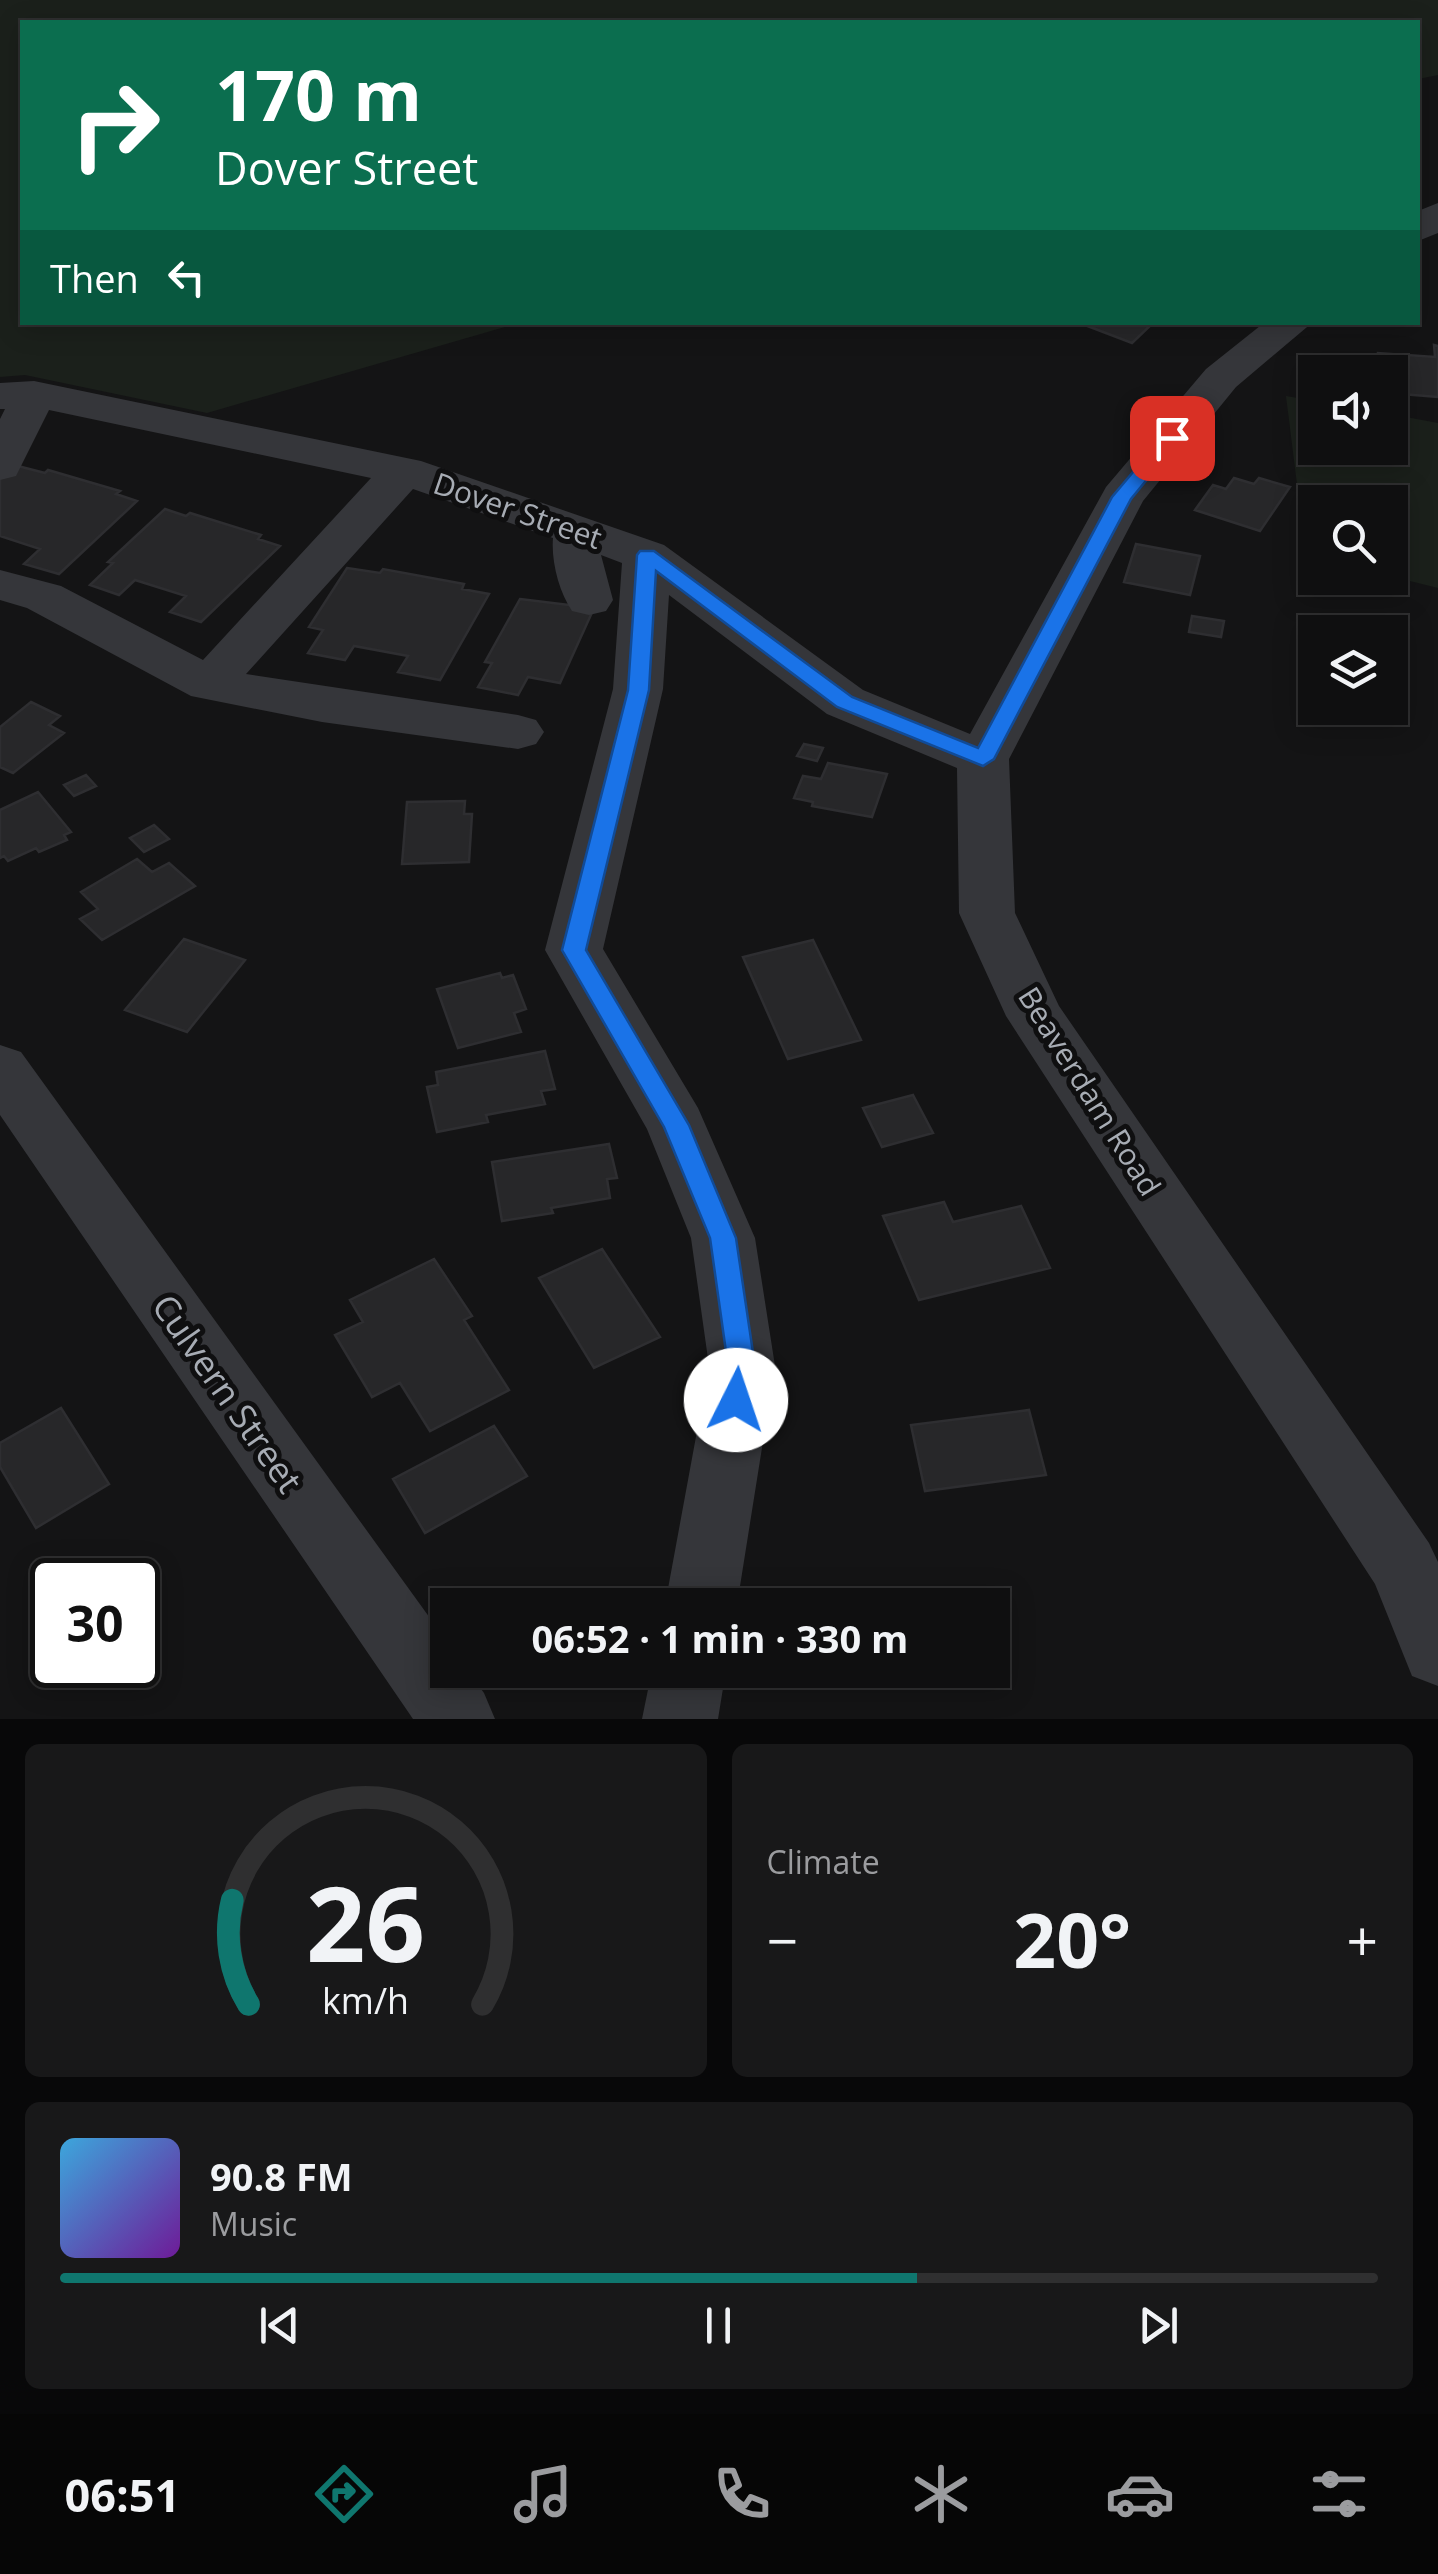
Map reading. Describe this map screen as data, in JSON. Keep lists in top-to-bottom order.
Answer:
{
  "streets": {
    "street": ["Dover Street", "Beaverdam Road", "Culvern Street"]
  },
  "crossings": [
    ["Dover Street", "Beaverdam Road"]
  ],
  "page": {
    "turn": ["170 m", "Dover Street"],
    "then": "Then",
    "limit": "30",
    "trip": "06:52 · 1 min · 330 m",
    "tile": "Climate",
    "heat": ["−", "20°", "+"],
    "song": ["90.8 FM", "Music"],
    "tabs": "06:51",
    "gauge": ["26", "km/h"]
  }
}
